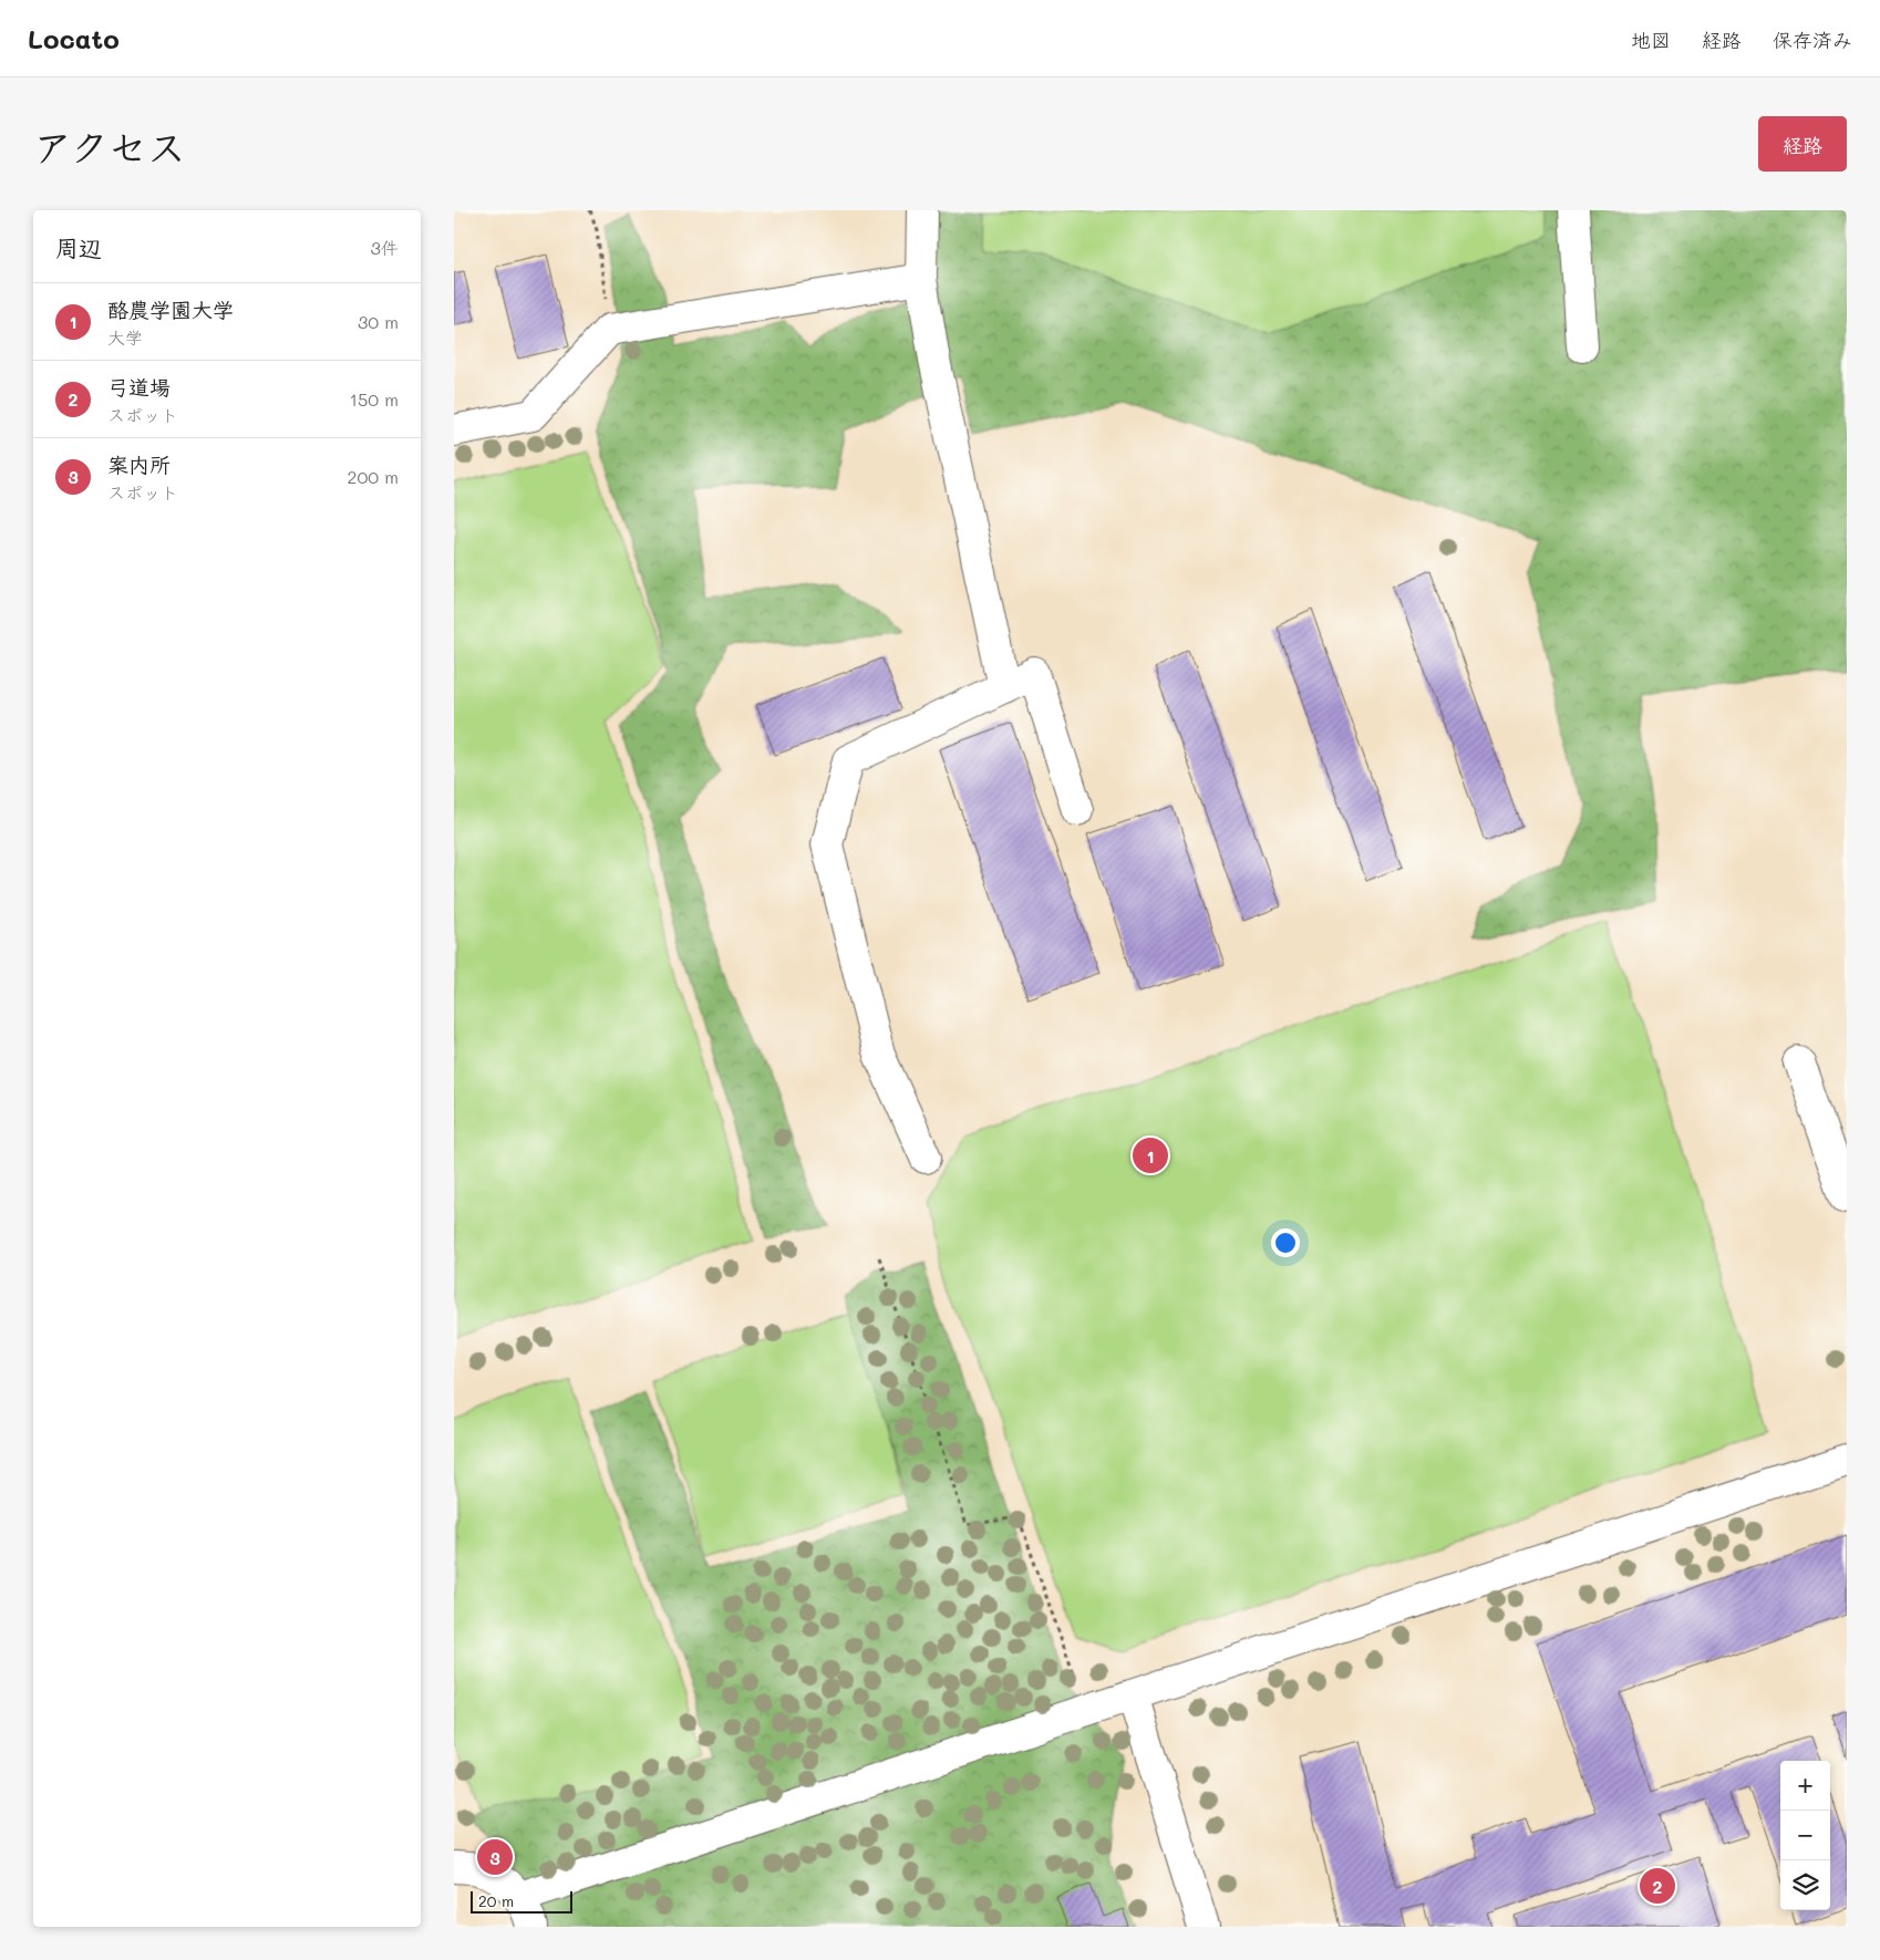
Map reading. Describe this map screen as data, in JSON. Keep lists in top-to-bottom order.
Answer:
{
  "scale_bar": "20 m",
  "page": {
    "header": "Locato",
    "nav": ["地図", "経路", "保存済み"],
    "title": "アクセス",
    "buttons": "経路",
    "heading": ["周辺", "3件"],
    "list": [
      {
        "mark": "1",
        "name": "酪農学園大学",
        "note": "大学",
        "value": "30 m"
      },
      {
        "mark": "2",
        "name": "弓道場",
        "note": "スポット",
        "value": "150 m"
      },
      {
        "mark": "3",
        "name": "案内所",
        "note": "スポット",
        "value": "200 m"
      }
    ],
    "pins": ["1", "3", "2"],
    "map_buttons": ["+", "−"],
    "scale": "20 m"
  }
}
